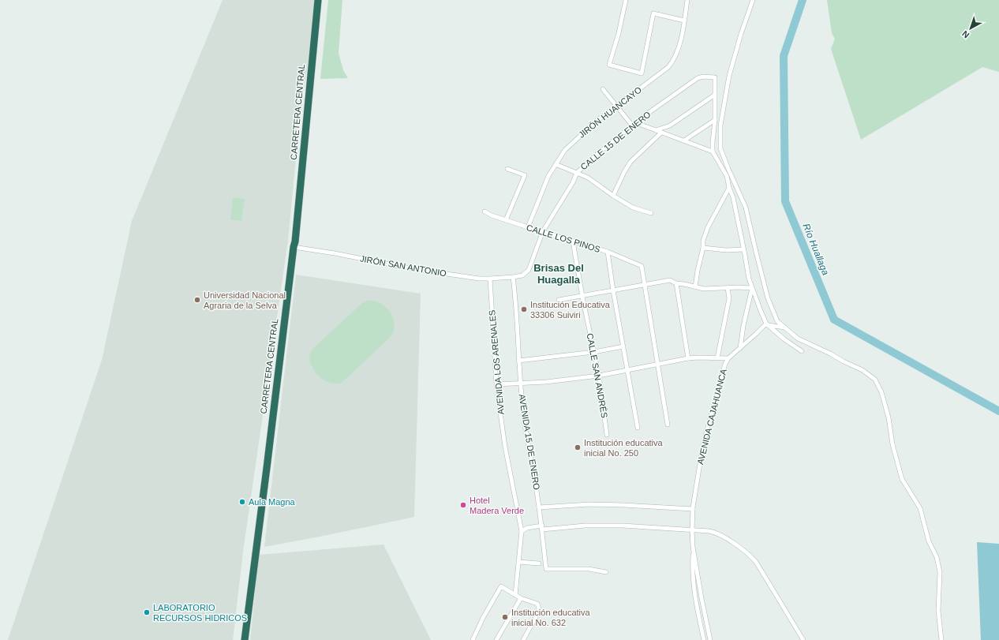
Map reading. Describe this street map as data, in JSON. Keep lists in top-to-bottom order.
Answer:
{
  "streets": {
    "highway": ["CARRETERA CENTRAL"],
    "street": [
      "JIRÓN HUANCAYO",
      "CALLE 15 DE ENERO",
      "CALLE LOS PINOS",
      "JIRÓN SAN ANTONIO",
      "AVENIDA LOS ARENALES",
      "CALLE SAN ANDRÉS",
      "AVENIDA CAJAHUANCA",
      "AVENIDA 15 DE ENERO"
    ]
  },
  "crossings": [
    ["CARRETERA CENTRAL", "JIRÓN SAN ANTONIO"],
    ["JIRÓN HUANCAYO", "CALLE LOS PINOS"],
    ["CALLE 15 DE ENERO", "CALLE LOS PINOS"],
    ["CALLE 15 DE ENERO", "JIRÓN SAN ANTONIO"],
    ["CALLE 15 DE ENERO", "AVENIDA 15 DE ENERO"],
    ["CALLE LOS PINOS", "CALLE SAN ANDRÉS"],
    ["JIRÓN SAN ANTONIO", "AVENIDA LOS ARENALES"],
    ["JIRÓN SAN ANTONIO", "AVENIDA 15 DE ENERO"]
  ],
  "districts": ["Brisas Del Huagalla"],
  "water": ["Río Huallaga"],
  "places": [
    "Universidad Nacional Agraria de la Selva",
    "Institución Educativa 33306 Suiviri",
    "Institución educativa inicial No. 250",
    "Aula Magna",
    "Hotel Madera Verde",
    "LABORATORIO RECURSOS HIDRICOS",
    "Institución educativa inicial No. 632"
  ],
  "north": "bottom left"
}
